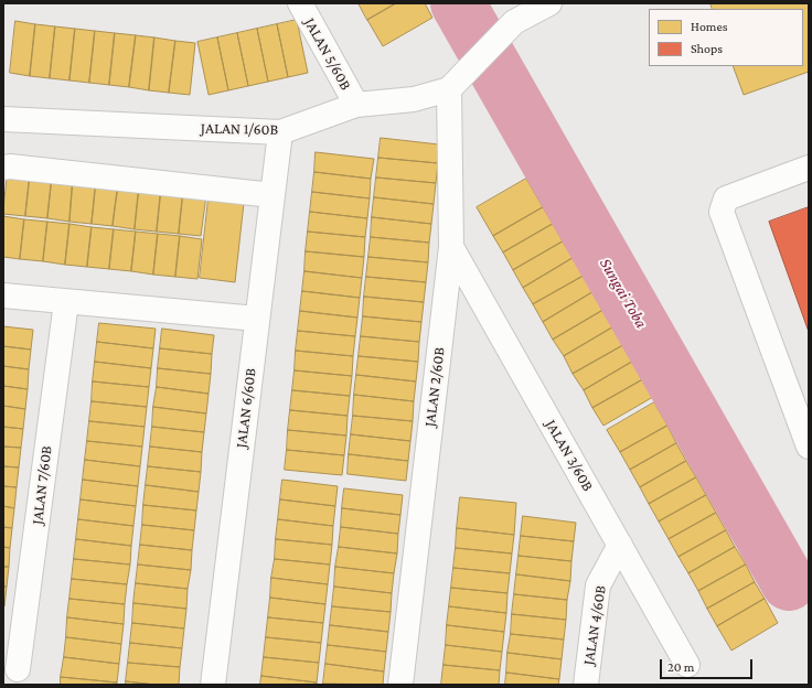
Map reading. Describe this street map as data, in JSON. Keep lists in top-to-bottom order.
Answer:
{
  "streets": {
    "street": [
      "JALAN 5/60B",
      "JALAN 1/60B",
      "JALAN 2/60B",
      "JALAN 6/60B",
      "JALAN 3/60B",
      "JALAN 7/60B",
      "JALAN 4/60B"
    ]
  },
  "crossings": [
    ["JALAN 5/60B", "JALAN 1/60B"],
    ["JALAN 1/60B", "JALAN 2/60B"],
    ["JALAN 1/60B", "JALAN 6/60B"],
    ["JALAN 2/60B", "JALAN 3/60B"],
    ["JALAN 3/60B", "JALAN 4/60B"]
  ],
  "water": ["Sungai Toba"],
  "legend": ["Homes", "Shops"],
  "scale_bar": "20 m"
}
